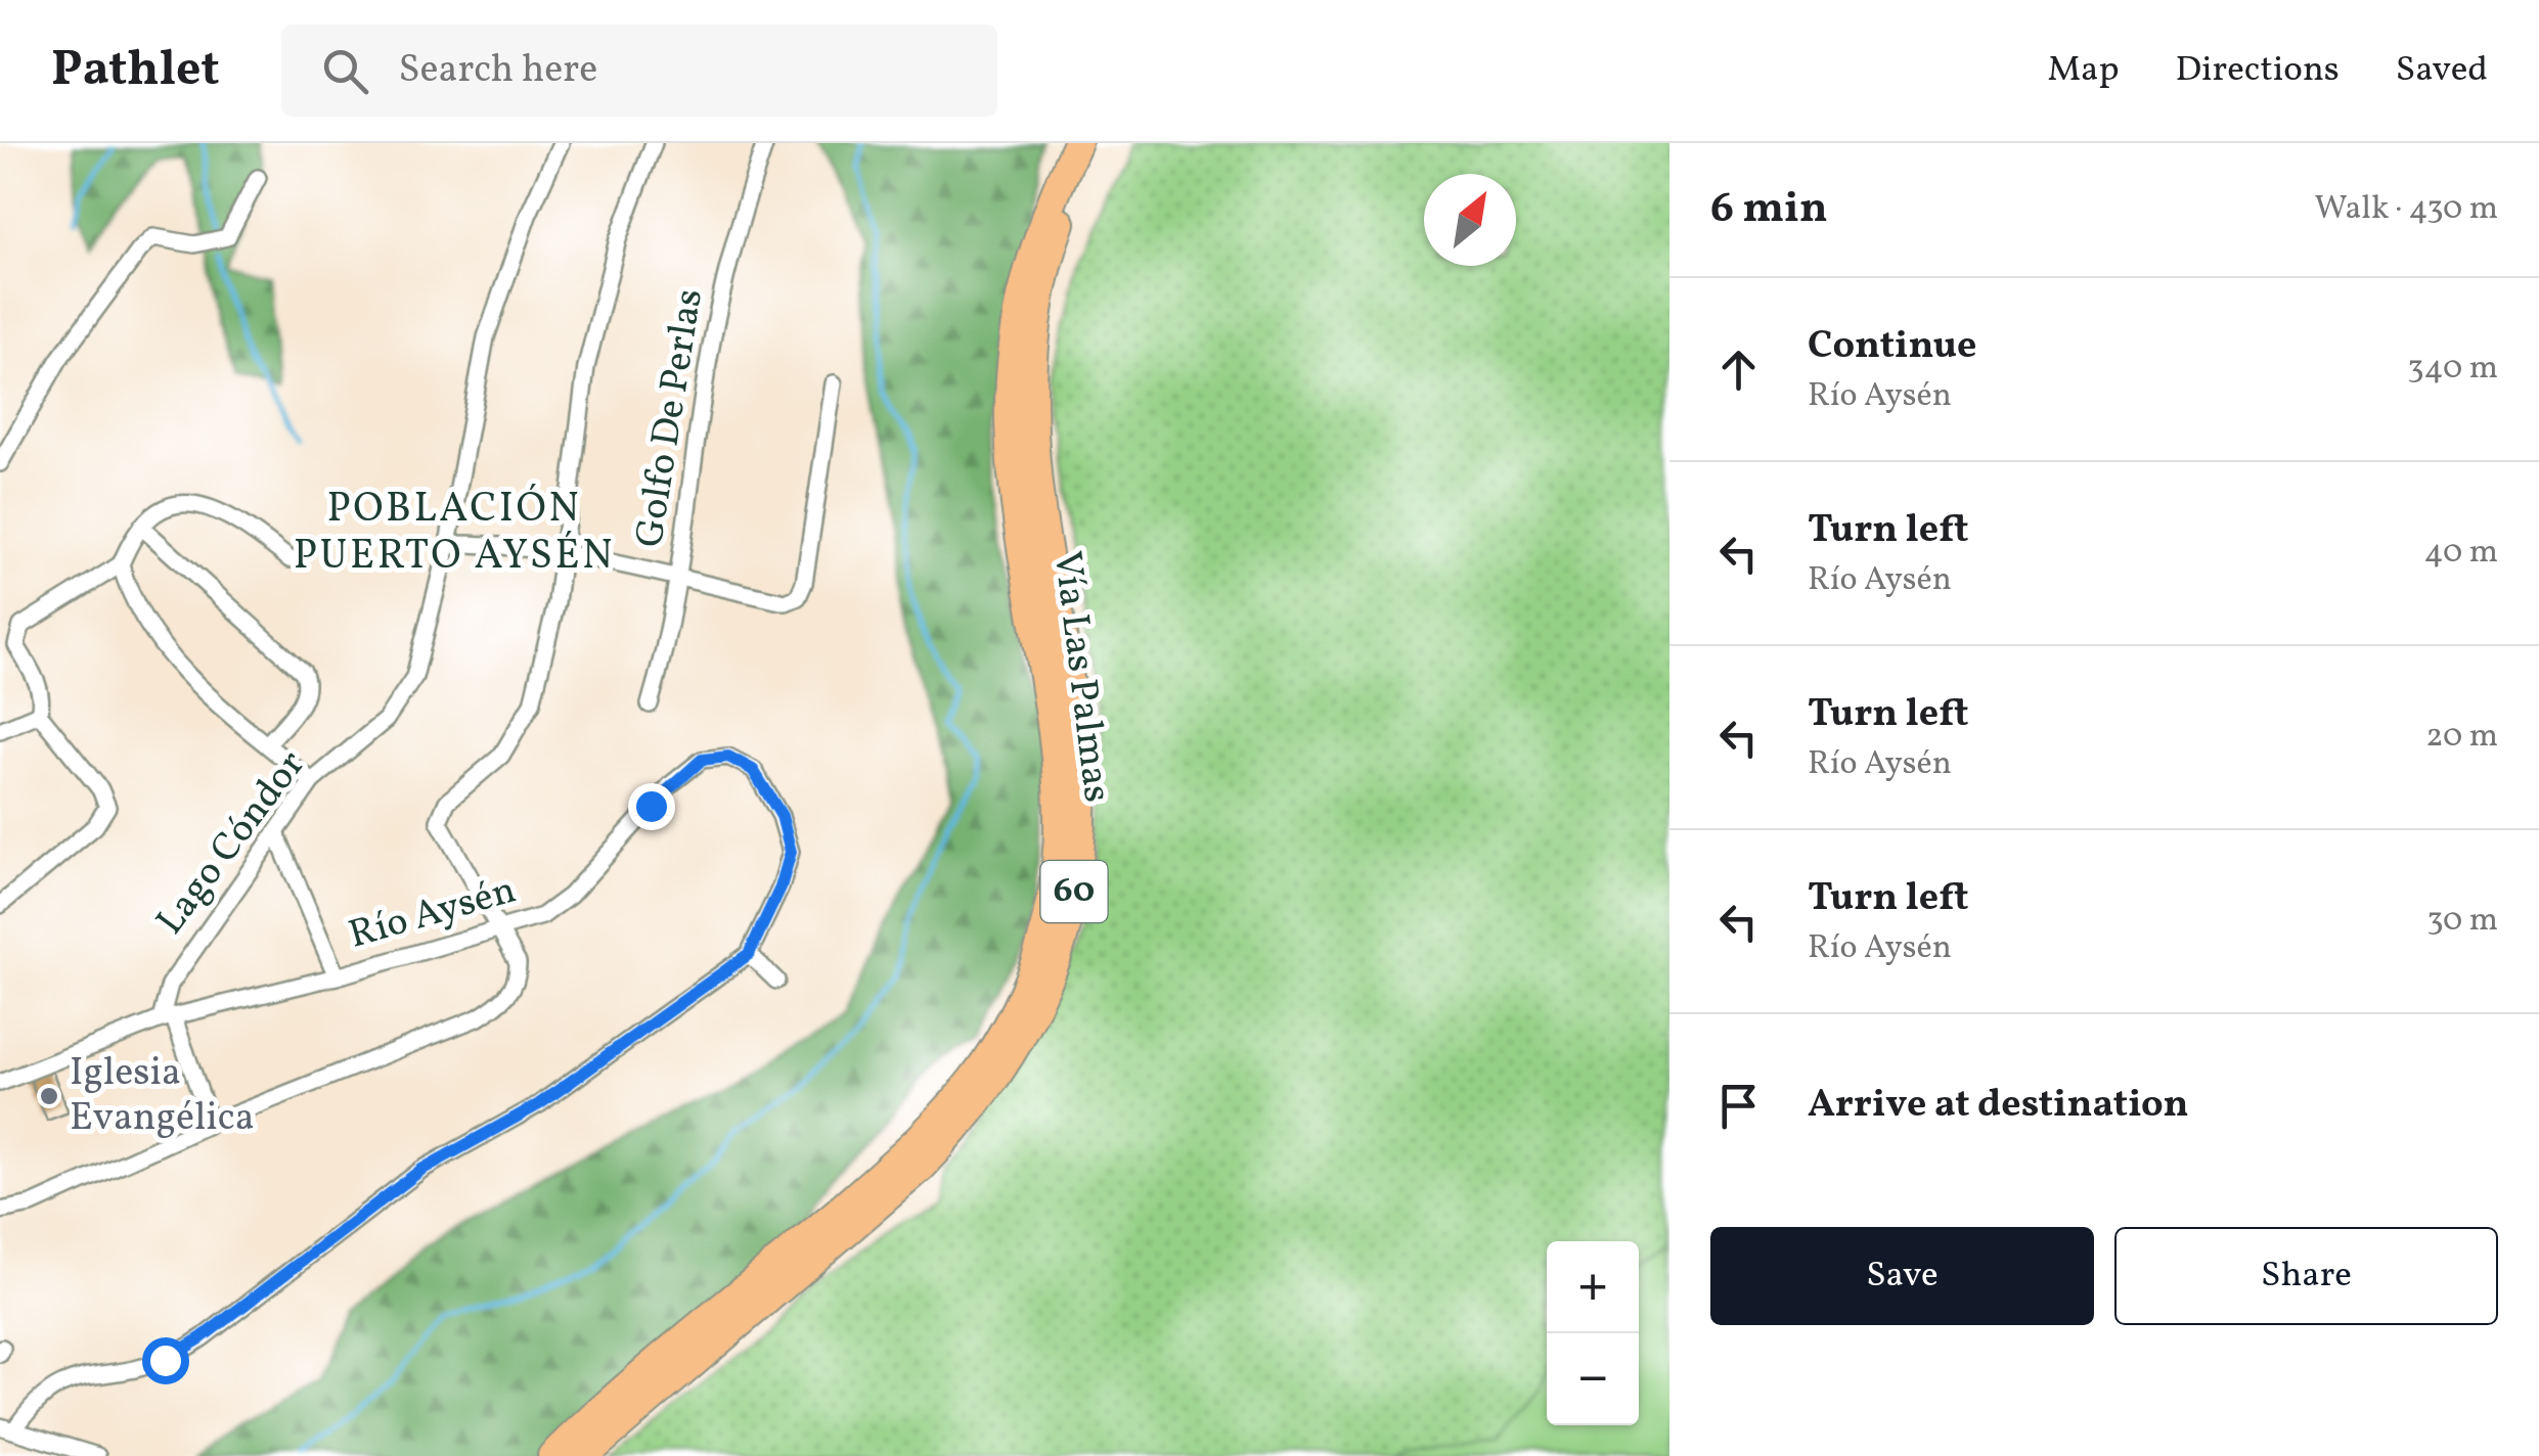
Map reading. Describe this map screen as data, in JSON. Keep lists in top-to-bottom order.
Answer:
{
  "streets": {
    "highway": ["Vía Las Palmas", "60"],
    "street": ["Golfo De Perlas", "Lago Cóndor", "Río Aysén"]
  },
  "crossings": [
    ["Lago Cóndor", "Río Aysén"]
  ],
  "districts": ["POBLACIÓN PUERTO AYSÉN"],
  "places": ["Iglesia Evangélica"],
  "north": "top right",
  "page": {
    "header": "Pathlet",
    "search": "Search here",
    "nav": ["Map", "Directions", "Saved"],
    "heading": ["6 min", "Walk · 430 m"],
    "list": [
      ["Continue", "Río Aysén", "340 m"],
      ["Turn left", "Río Aysén", "40 m"],
      ["Turn left", "Río Aysén", "20 m"],
      ["Turn left", "Río Aysén", "30 m"],
      "Arrive at destination"
    ],
    "buttons": ["Save", "Share"],
    "map_buttons": ["+", "−"]
  }
}
